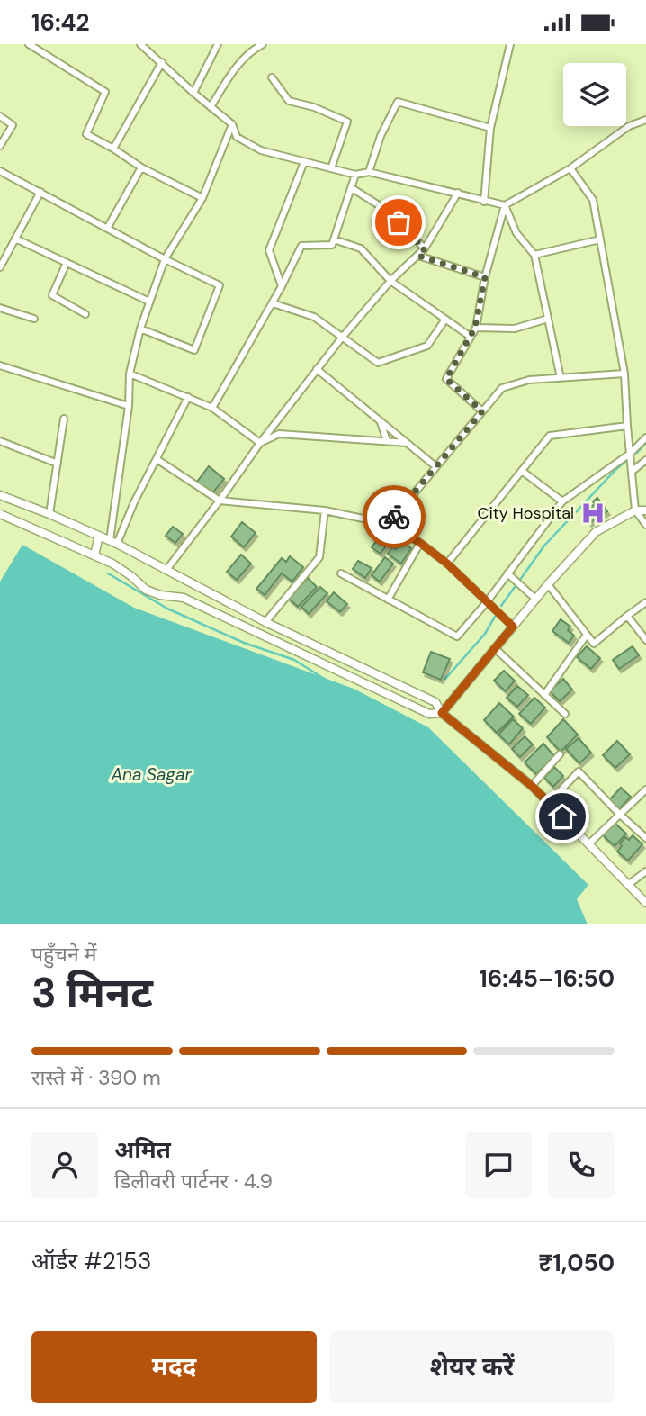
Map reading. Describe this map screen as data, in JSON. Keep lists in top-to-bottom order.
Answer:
{
  "water": ["Ana Sagar"],
  "places": {
    "hospital": ["City Hospital"]
  },
  "page": {
    "status": "16:42",
    "heading": ["3 मिनट", "पहुँचने में", "16:45–16:50"],
    "panel": [
      "अमित",
      "डिलीवरी पार्टनर · 4.9",
      "ऑर्डर #2153",
      "₹1,050"
    ],
    "bar": "रास्ते में · 390 m",
    "buttons": ["मदद", "शेयर करें"]
  }
}
